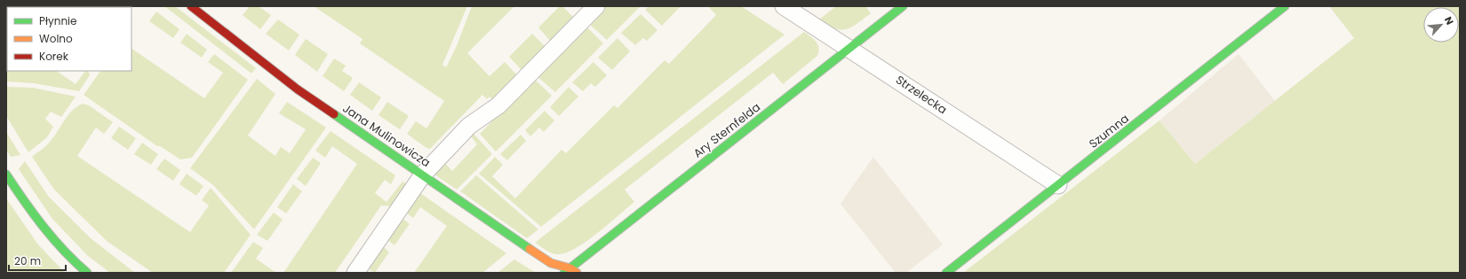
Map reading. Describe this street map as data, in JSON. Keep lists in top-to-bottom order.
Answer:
{
  "streets": {
    "street": [
      "Strzelecka",
      "Ary Sternfelda",
      "Szumna",
      "Jana Mulinowicza"
    ]
  },
  "crossings": [
    ["Strzelecka", "Ary Sternfelda"],
    ["Strzelecka", "Szumna"],
    ["Ary Sternfelda", "Jana Mulinowicza"]
  ],
  "legend": ["Płynnie", "Wolno", "Korek"],
  "scale_bar": "20 m",
  "north": "top right"
}
